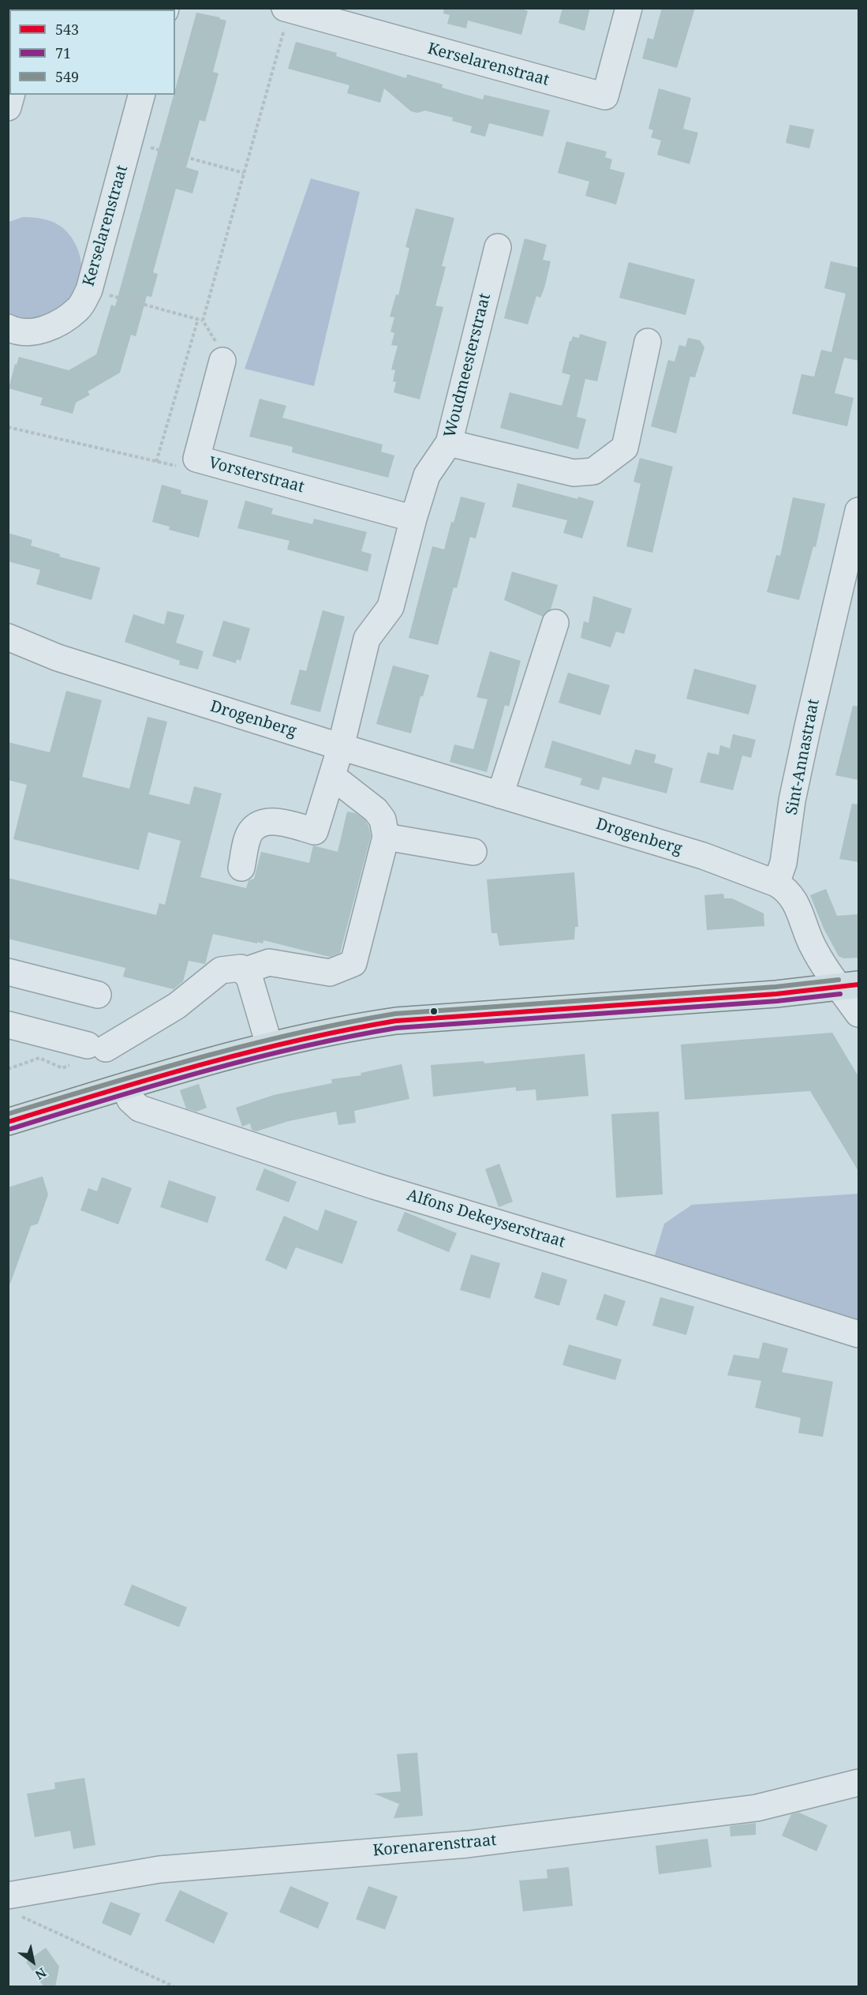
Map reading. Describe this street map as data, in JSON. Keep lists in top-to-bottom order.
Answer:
{
  "streets": {
    "street": [
      "Kerselarenstraat",
      "Woudmeesterstraat",
      "Vorsterstraat",
      "Drogenberg",
      "Sint-Annastraat",
      "Alfons Dekeyserstraat",
      "Korenarenstraat"
    ]
  },
  "crossings": [
    ["Woudmeesterstraat", "Vorsterstraat"],
    ["Woudmeesterstraat", "Drogenberg"],
    ["Drogenberg", "Sint-Annastraat"]
  ],
  "lines": ["transit line 549", "transit line 543", "transit line 71"],
  "legend": ["543", "71", "549"],
  "north": "bottom right"
}
